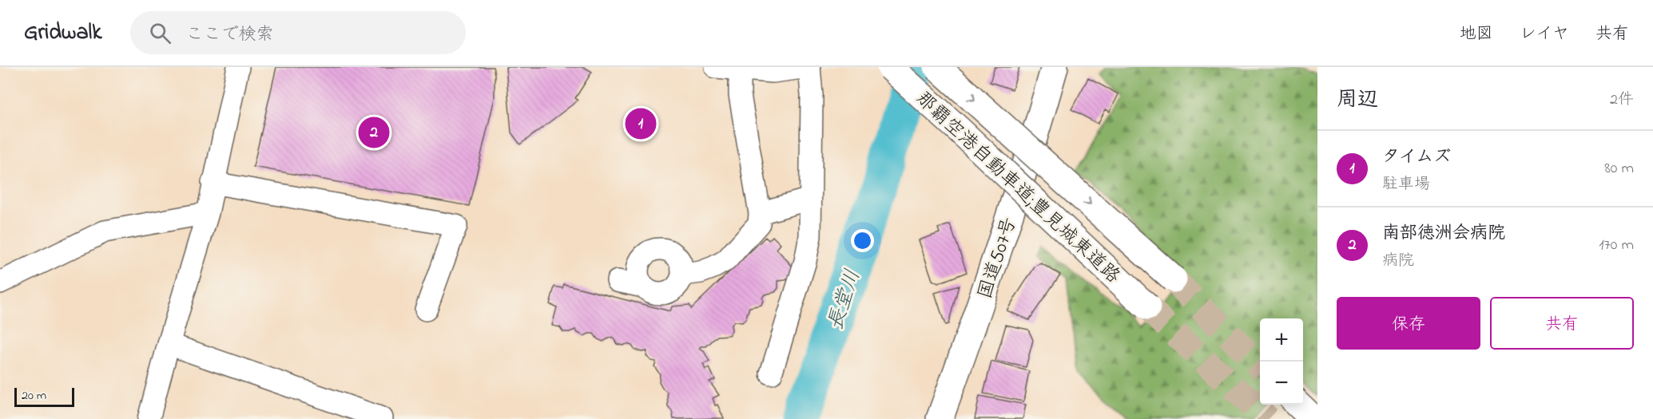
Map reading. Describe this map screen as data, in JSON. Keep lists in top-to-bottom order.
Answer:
{
  "streets": {
    "highway": ["那覇空港自動車道;豊見城東道路", "国道507号"]
  },
  "water": ["長堂川"],
  "scale_bar": "20 m",
  "page": {
    "header": "Gridwalk",
    "search": "ここで検索",
    "nav": ["地図", "レイヤ", "共有"],
    "heading": ["周辺", "2件"],
    "pins": ["1", "2"],
    "list": [
      {
        "mark": "1",
        "name": "タイムズ",
        "note": "駐車場",
        "value": "80 m"
      },
      {
        "mark": "2",
        "name": "南部徳洲会病院",
        "note": "病院",
        "value": "170 m"
      }
    ],
    "buttons": ["保存", "共有"],
    "map_buttons": ["+", "−"],
    "scale": "20 m"
  }
}
